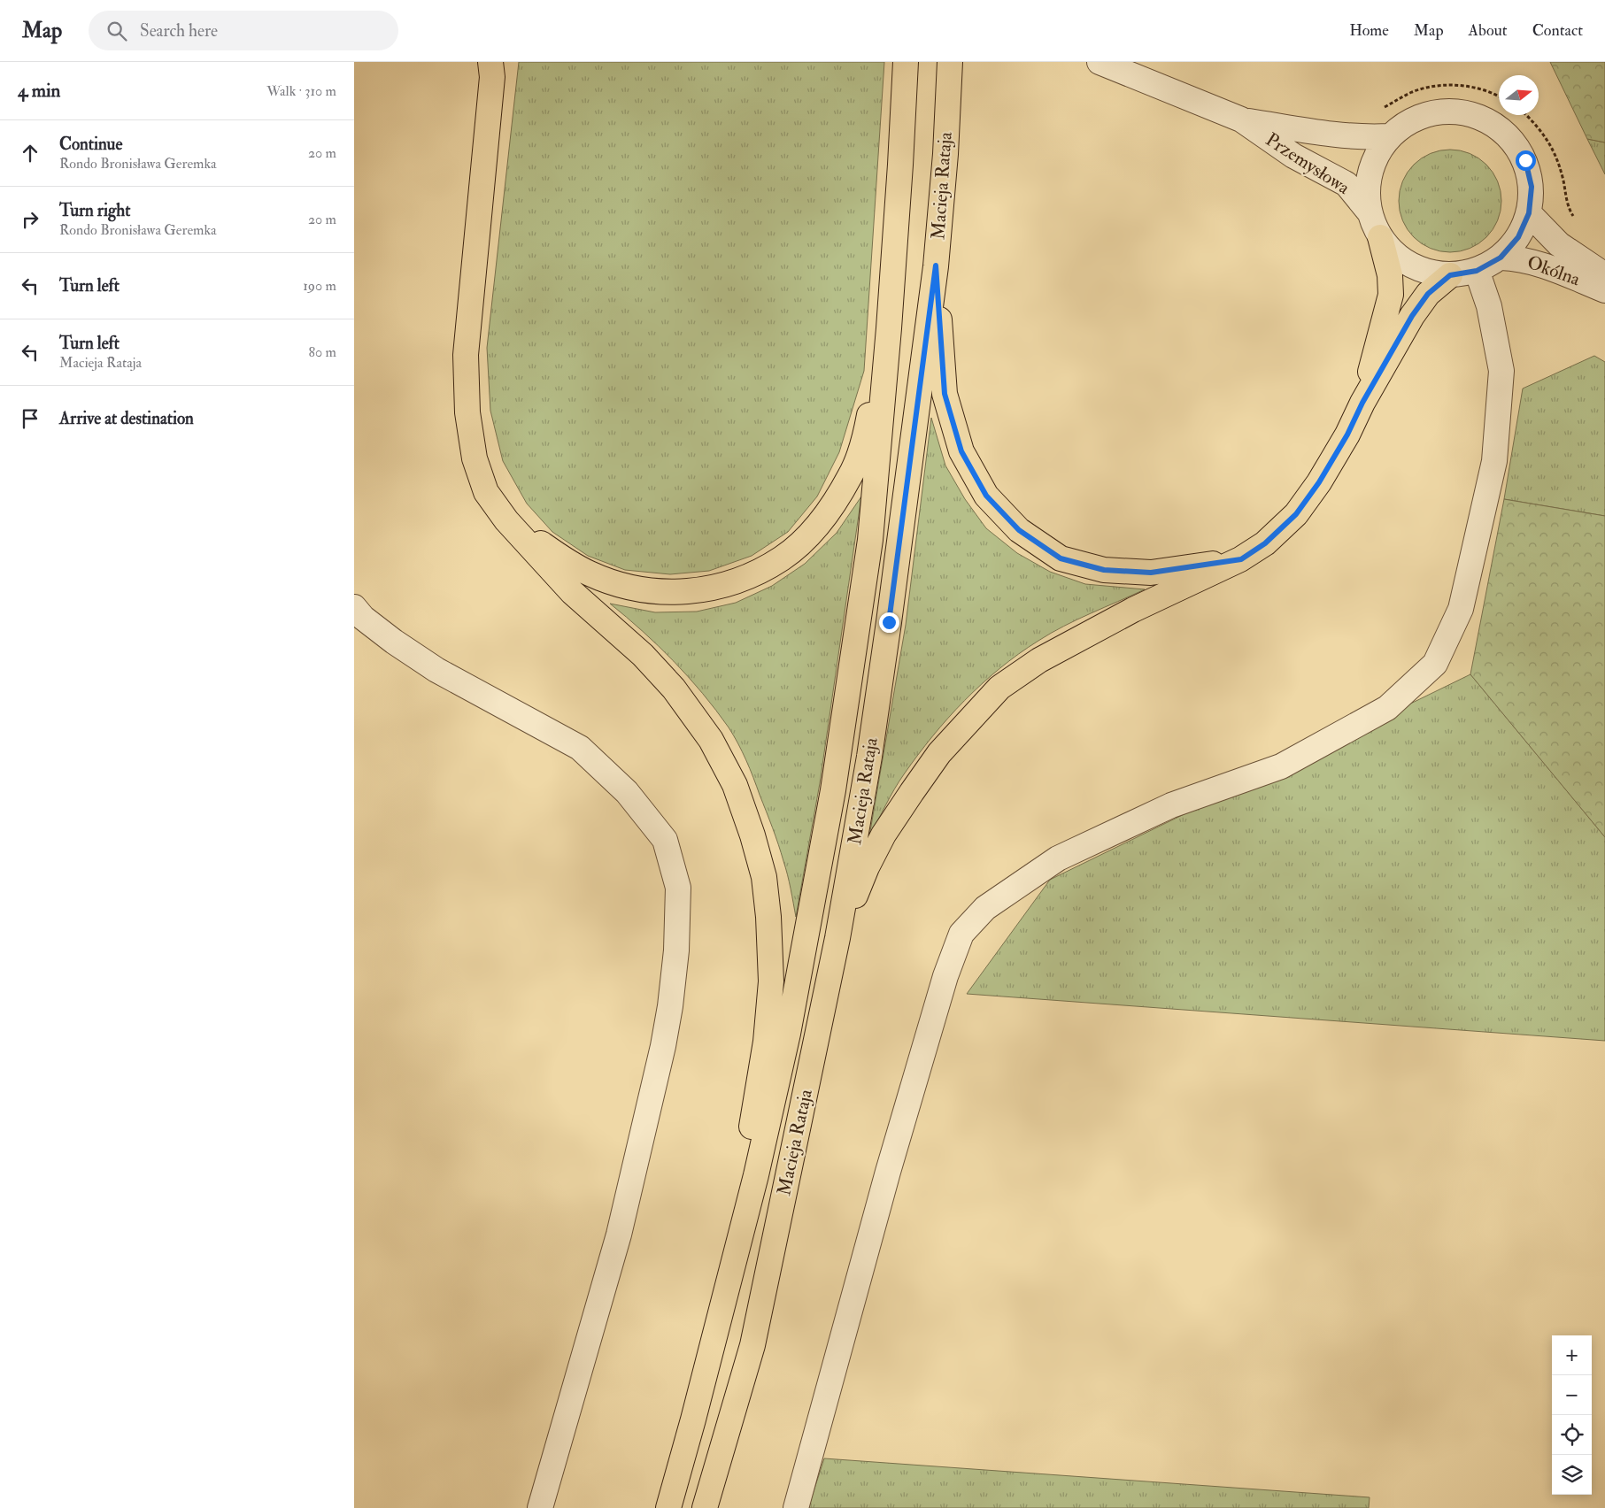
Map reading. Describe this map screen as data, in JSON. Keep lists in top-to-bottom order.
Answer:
{
  "streets": {
    "main road": ["Macieja Rataja"],
    "street": ["Przemysłowa", "Okólna"]
  },
  "north": "right",
  "page": {
    "header": "Map",
    "search": "Search here",
    "nav": [
      "Home",
      "Map",
      "About",
      "Contact"
    ],
    "heading": ["4 min", "Walk · 310 m"],
    "list": [
      ["Continue", "Rondo Bronisława Geremka", "20 m"],
      ["Turn right", "Rondo Bronisława Geremka", "20 m"],
      ["Turn left", "190 m"],
      ["Turn left", "Macieja Rataja", "80 m"],
      "Arrive at destination"
    ],
    "map_buttons": ["+", "−"]
  }
}
